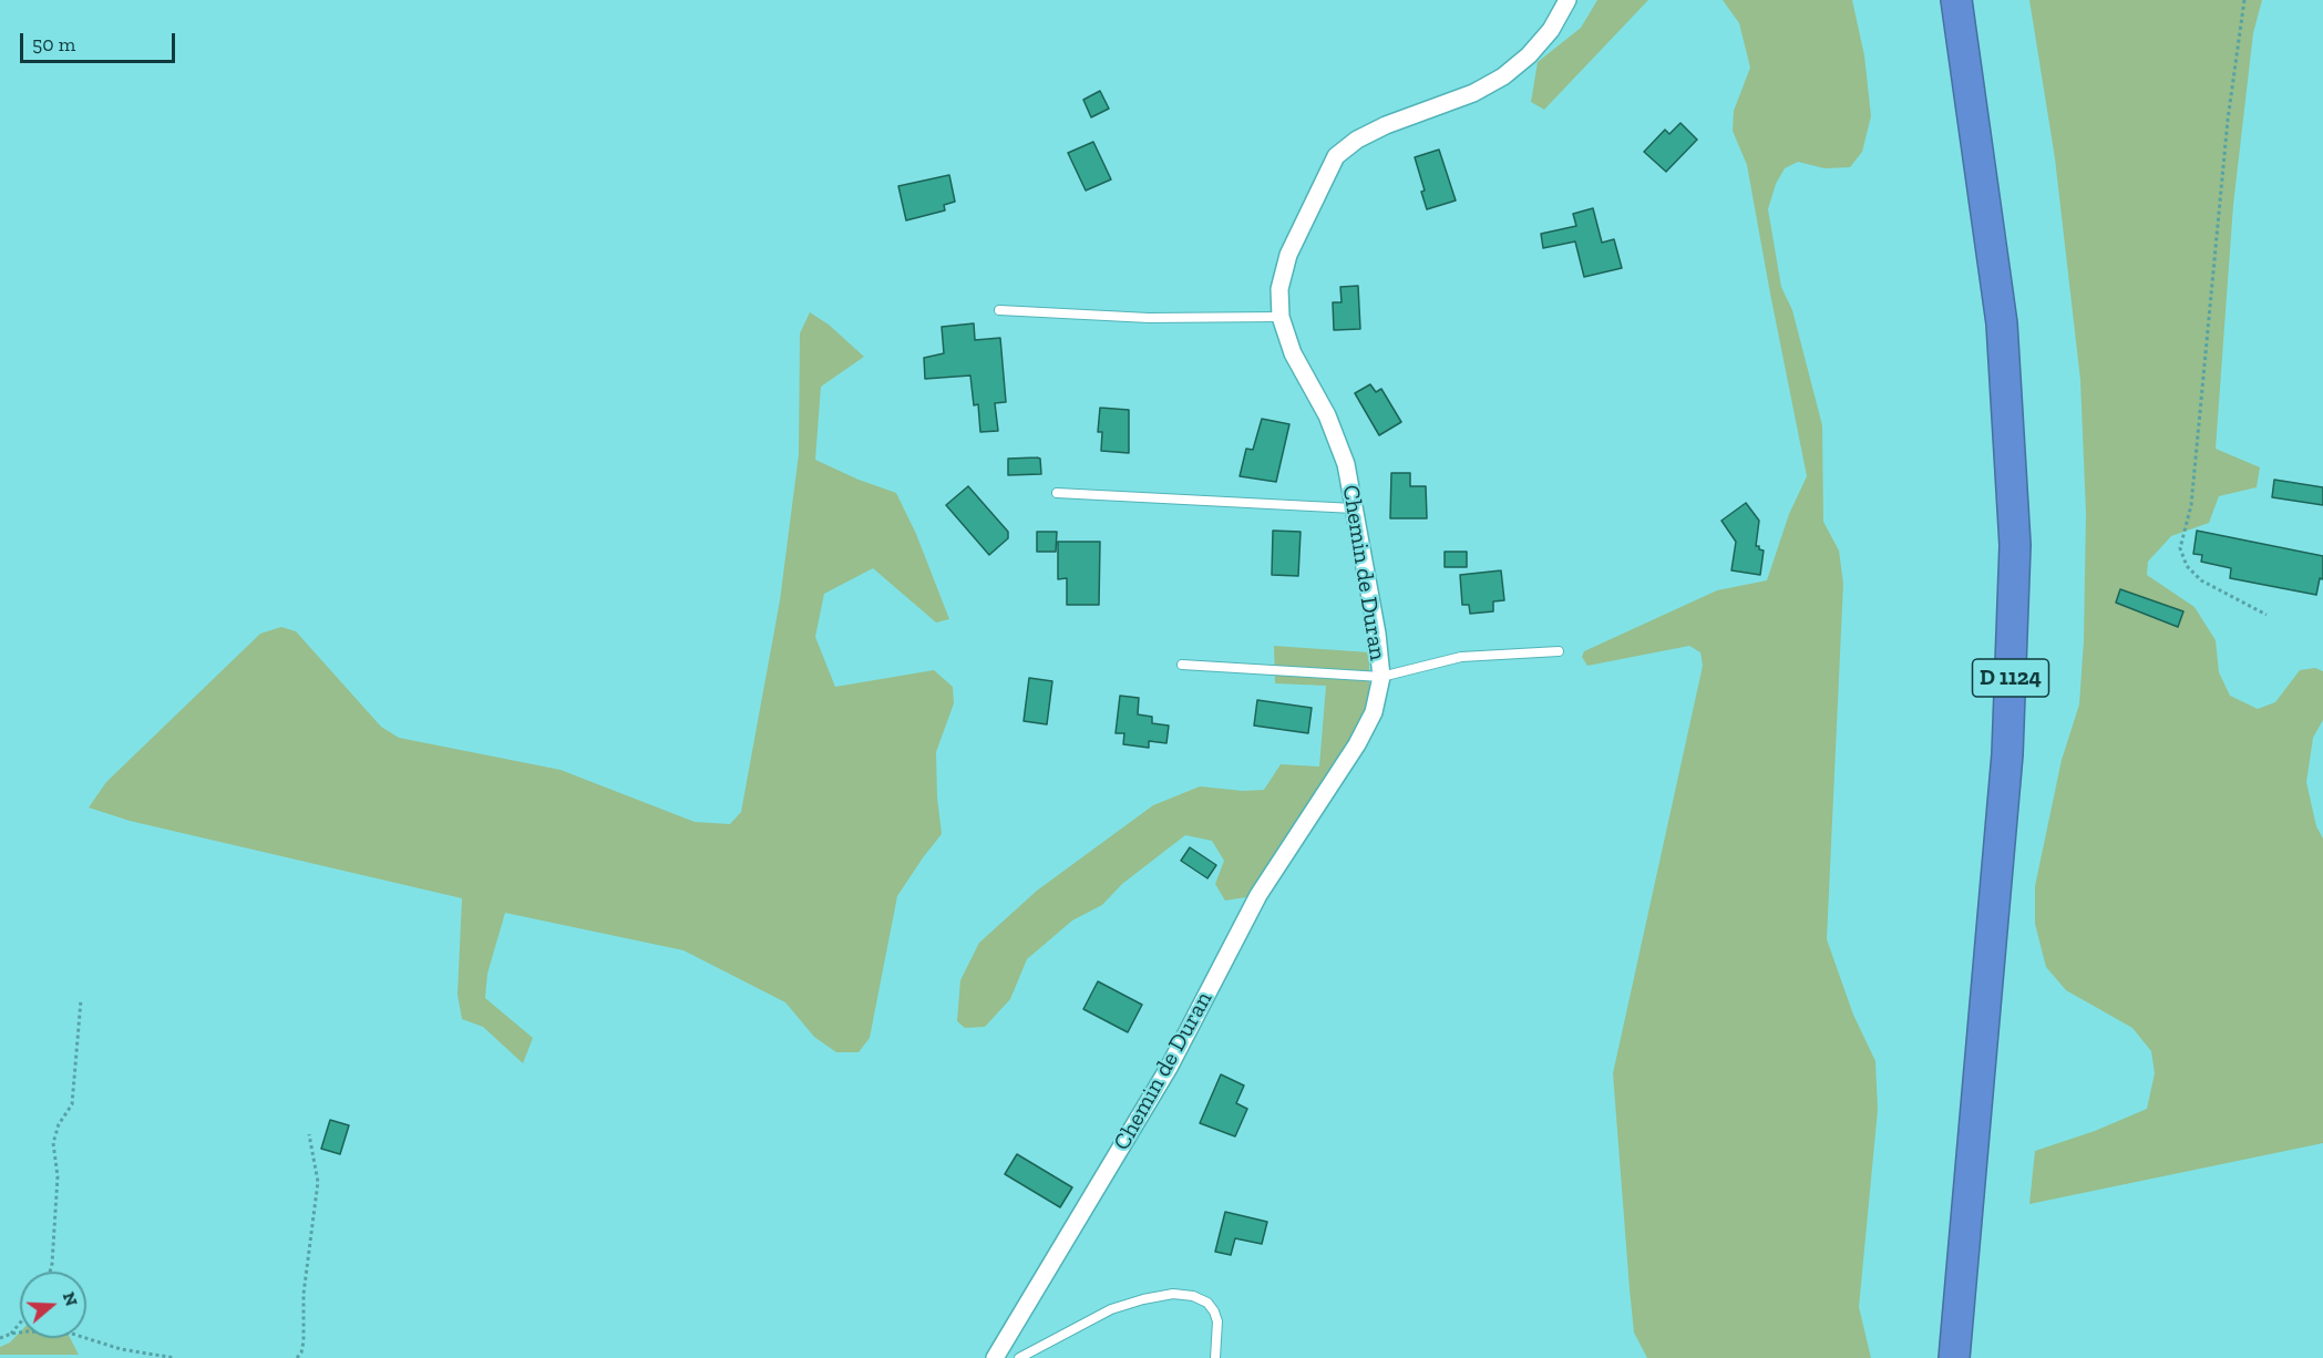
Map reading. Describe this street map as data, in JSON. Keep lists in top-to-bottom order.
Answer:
{
  "streets": {
    "highway": ["D 1124"],
    "street": ["Chemin de Duran"]
  },
  "scale_bar": "50 m",
  "north": "right"
}
